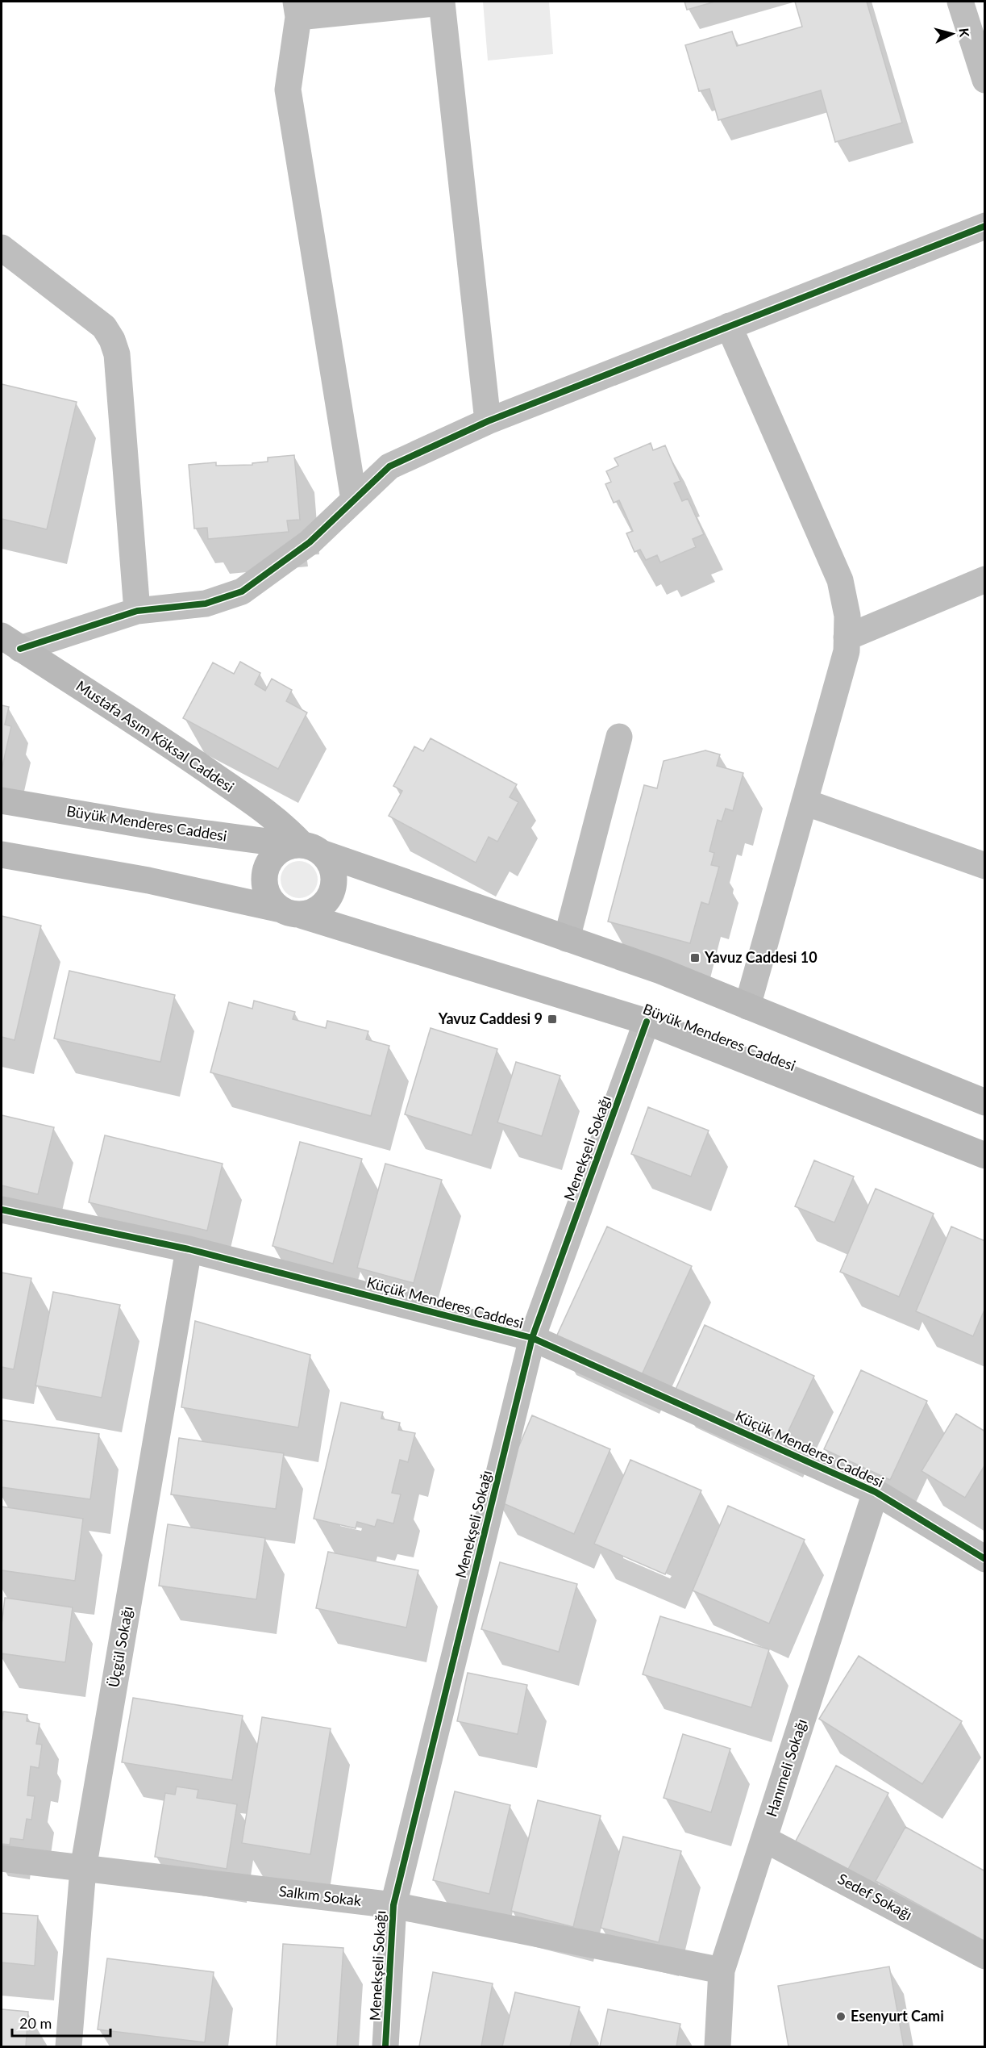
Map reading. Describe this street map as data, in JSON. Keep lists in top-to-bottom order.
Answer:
{
  "streets": {
    "street": [
      "Mustafa Asım Köksal Caddesi",
      "Büyük Menderes Caddesi",
      "Menekşeli Sokağı",
      "Küçük Menderes Caddesi",
      "Üçgül Sokağı",
      "Hanımeli Sokağı",
      "Salkım Sokak",
      "Sedef Sokağı"
    ]
  },
  "crossings": [
    ["Mustafa Asım Köksal Caddesi", "Büyük Menderes Caddesi"],
    ["Büyük Menderes Caddesi", "Menekşeli Sokağı"],
    ["Menekşeli Sokağı", "Küçük Menderes Caddesi"],
    ["Menekşeli Sokağı", "Salkım Sokak"],
    ["Küçük Menderes Caddesi", "Üçgül Sokağı"],
    ["Küçük Menderes Caddesi", "Hanımeli Sokağı"],
    ["Üçgül Sokağı", "Salkım Sokak"],
    ["Hanımeli Sokağı", "Salkım Sokak"],
    ["Hanımeli Sokağı", "Sedef Sokağı"]
  ],
  "places": {
    "transit": ["Yavuz Caddesi 10", "Yavuz Caddesi 9"],
    "other": ["Esenyurt Cami"]
  },
  "scale_bar": "20 m",
  "north": "right"
}
